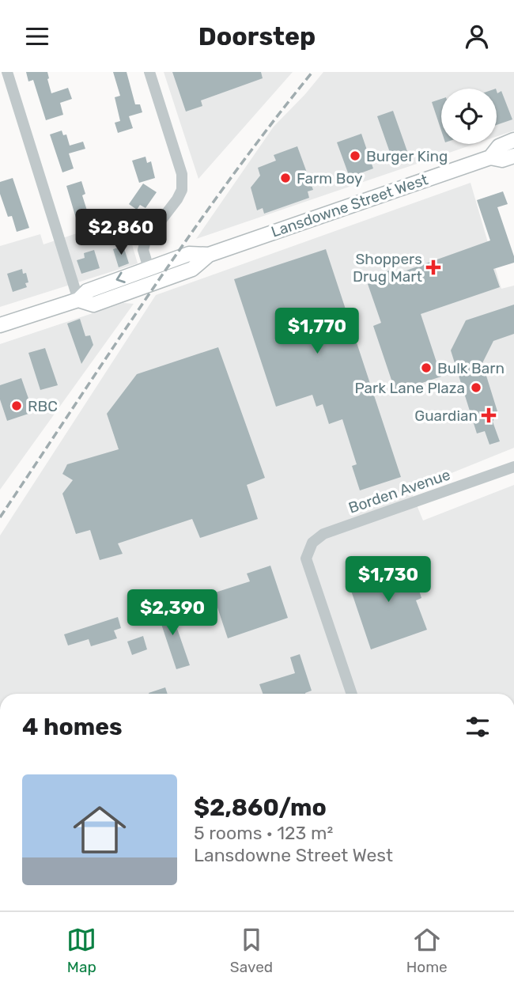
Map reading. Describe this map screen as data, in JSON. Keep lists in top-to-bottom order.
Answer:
{
  "streets": {
    "main road": ["Lansdowne Street West"],
    "street": ["Borden Avenue"]
  },
  "places": {
    "other": [
      "Burger King",
      "Farm Boy",
      "Bulk Barn",
      "Park Lane Plaza",
      "RBC"
    ],
    "health": ["Shoppers Drug Mart", "Guardian"]
  },
  "page": {
    "header": "Doorstep",
    "price": [
      "$2,860",
      "$1,770",
      "$1,730",
      "$2,390"
    ],
    "heading": "4 homes",
    "list": [
      {
        "name": "$2,860/mo",
        "note": "5 rooms · 123 m² · Lansdowne Street West"
      }
    ],
    "tabs": ["Map", "Saved", "Home"]
  }
}
